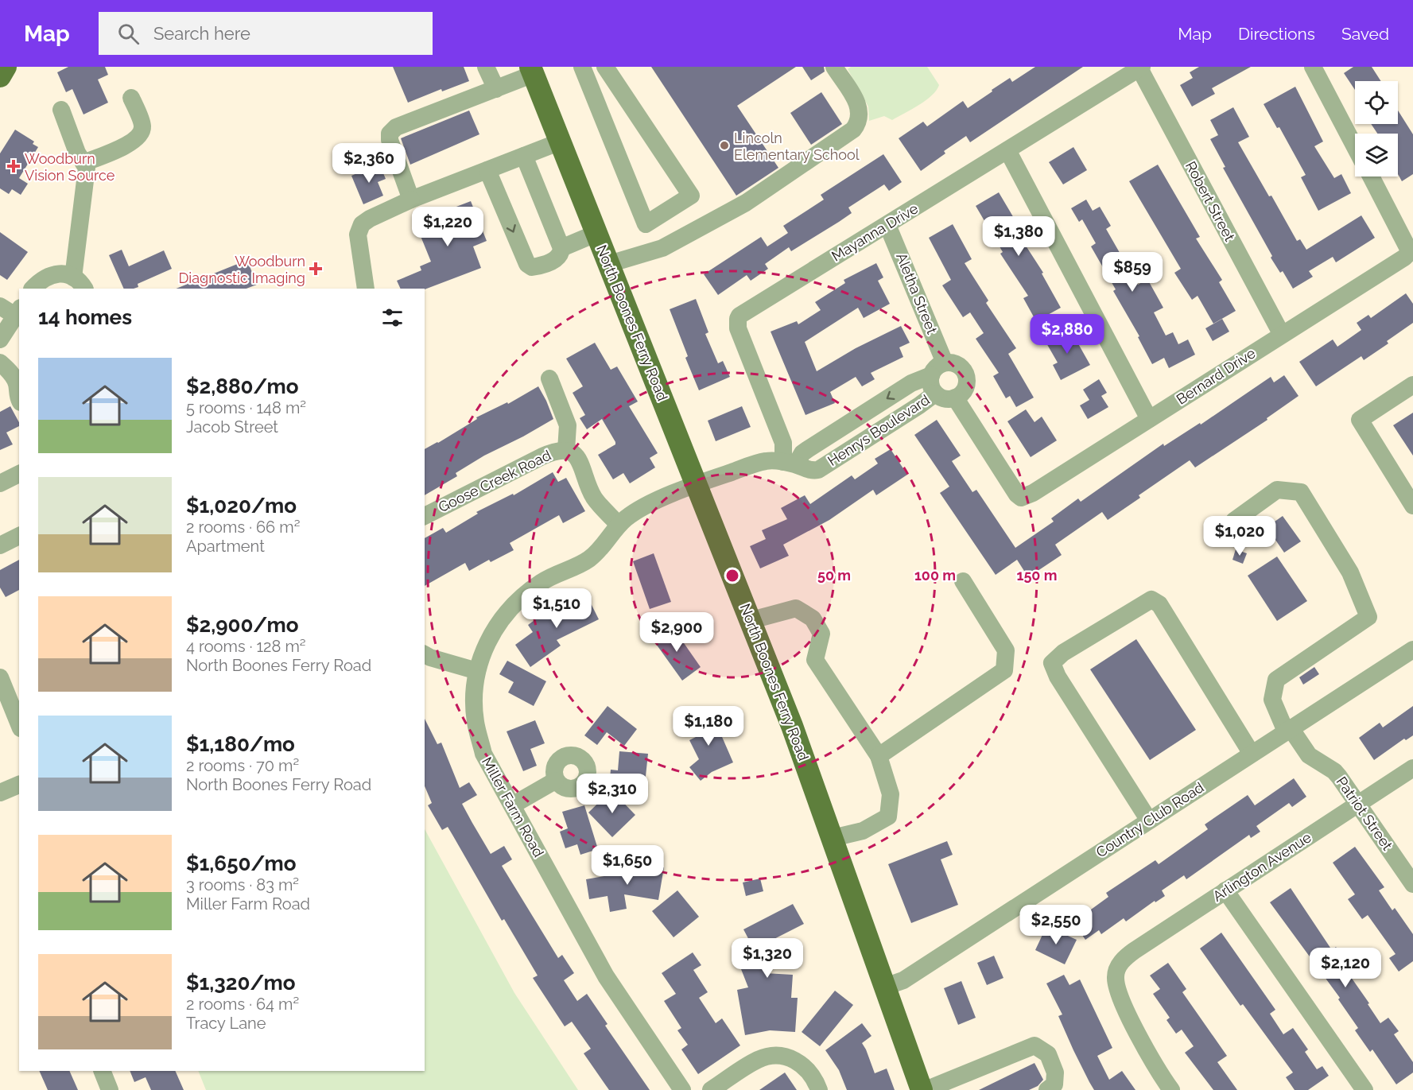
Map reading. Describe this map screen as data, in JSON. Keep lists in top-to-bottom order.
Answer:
{
  "streets": {
    "main road": ["North Boones Ferry Road"],
    "street": [
      "Robert Street",
      "Mayanna Drive",
      "Aletha Street",
      "Bernard Drive",
      "Henrys Boulevard",
      "Goose Creek Road",
      "Miller Farm Road",
      "Patriot Street",
      "Country Club Road",
      "Arlington Avenue"
    ]
  },
  "crossings": [
    ["Robert Street", "Mayanna Drive"],
    ["Robert Street", "Bernard Drive"],
    ["Mayanna Drive", "Aletha Street"],
    ["Mayanna Drive", "Henrys Boulevard"],
    ["Aletha Street", "Bernard Drive"],
    ["Aletha Street", "Henrys Boulevard"],
    ["North Boones Ferry Road", "Henrys Boulevard"],
    ["North Boones Ferry Road", "Miller Farm Road"],
    ["North Boones Ferry Road", "Country Club Road"],
    ["Bernard Drive", "Henrys Boulevard"],
    ["Henrys Boulevard", "Miller Farm Road"],
    ["Goose Creek Road", "Miller Farm Road"],
    ["Patriot Street", "Country Club Road"],
    ["Patriot Street", "Arlington Avenue"]
  ],
  "places": {
    "other": ["Lincoln Elementary School"],
    "health": ["Woodburn Vision Source", "Woodburn Diagnostic Imaging"]
  },
  "page": {
    "header": "Map",
    "search": "Search here",
    "nav": ["Map", "Directions", "Saved"],
    "price": [
      "$2,360",
      "$1,220",
      "$1,380",
      "$859",
      "$2,880",
      "$1,020",
      "$1,510",
      "$2,900",
      "$1,180",
      "$2,310",
      "$1,650",
      "$2,550",
      "$1,320",
      "$2,120"
    ],
    "heading": "14 homes",
    "list": [
      {
        "name": "$2,880/mo",
        "note": "5 rooms · 148 m² · Jacob Street"
      },
      {
        "name": "$1,020/mo",
        "note": "2 rooms · 66 m² · Apartment"
      },
      {
        "name": "$2,900/mo",
        "note": "4 rooms · 128 m² · North Boones Ferry Road"
      },
      {
        "name": "$1,180/mo",
        "note": "2 rooms · 70 m² · North Boones Ferry Road"
      },
      {
        "name": "$1,650/mo",
        "note": "3 rooms · 83 m² · Miller Farm Road"
      },
      {
        "name": "$1,320/mo",
        "note": "2 rooms · 64 m² · Tracy Lane"
      }
    ]
  },
  "rings": ["50 m", "100 m", "150 m"]
}
